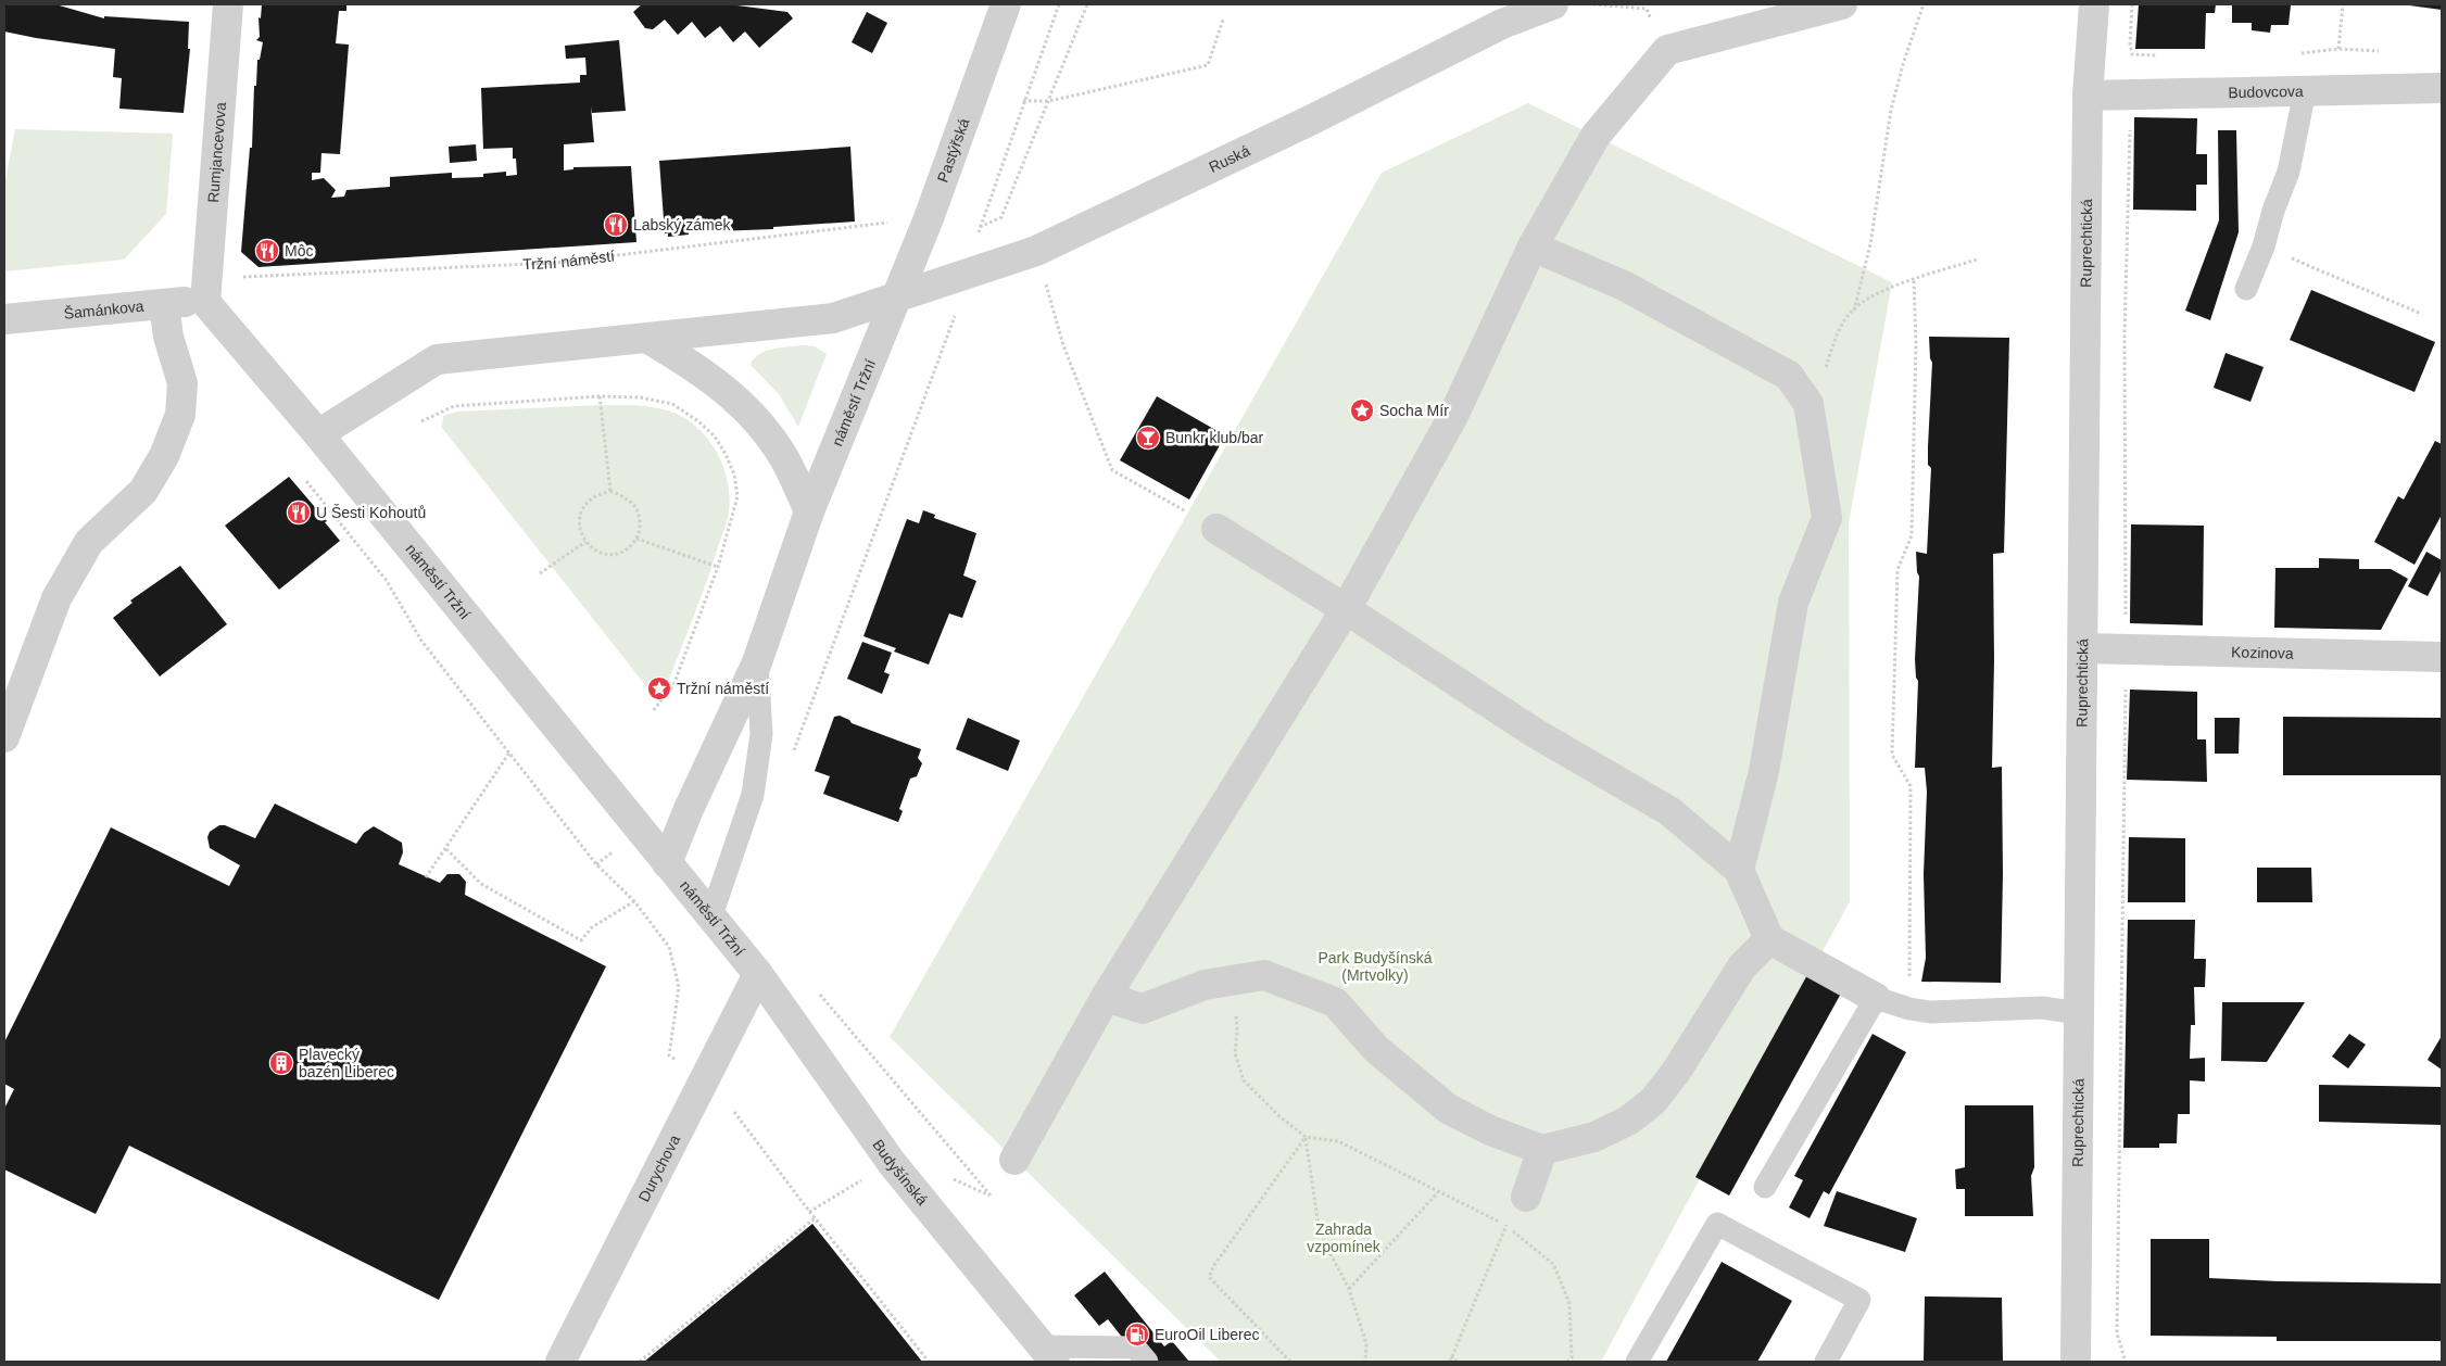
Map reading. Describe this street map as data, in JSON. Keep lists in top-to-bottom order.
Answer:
{
  "streets": {
    "street": [
      "Budovcova",
      "Pastýřská",
      "Rumjancevova",
      "Ruská",
      "Ruprechtická",
      "Šamánkova",
      "náměstí Tržní",
      "Kozinova",
      "Durychova",
      "Budyšínská"
    ],
    "path": ["Tržní náměstí"]
  },
  "crossings": [
    ["Budovcova", "Ruprechtická"],
    ["Pastýřská", "Ruská"],
    ["Pastýřská", "Tržní náměstí"],
    ["Pastýřská", "náměstí Tržní"],
    ["Rumjancevova", "Tržní náměstí"],
    ["Rumjancevova", "Šamánkova"],
    ["Rumjancevova", "náměstí Tržní"],
    ["Ruská", "náměstí Tržní"],
    ["Ruprechtická", "Kozinova"],
    ["Tržní náměstí", "Šamánkova"],
    ["Tržní náměstí", "náměstí Tržní"],
    ["Šamánkova", "náměstí Tržní"],
    ["náměstí Tržní", "Durychova"],
    ["náměstí Tržní", "Budyšínská"],
    ["Durychova", "Budyšínská"]
  ],
  "parks": ["Park Budyšínská (Mrtvolky)", "Zahrada vzpomínek"],
  "places": {
    "restaurant": ["Labský zámek", "Môc", "U Šesti Kohoutů"],
    "place": ["Socha Mír", "Tržní náměstí"],
    "bar": ["Bunkr klub/bar"],
    "building": ["Plavecký bazén Liberec"],
    "fuel station": ["EuroOil Liberec"]
  }
}
